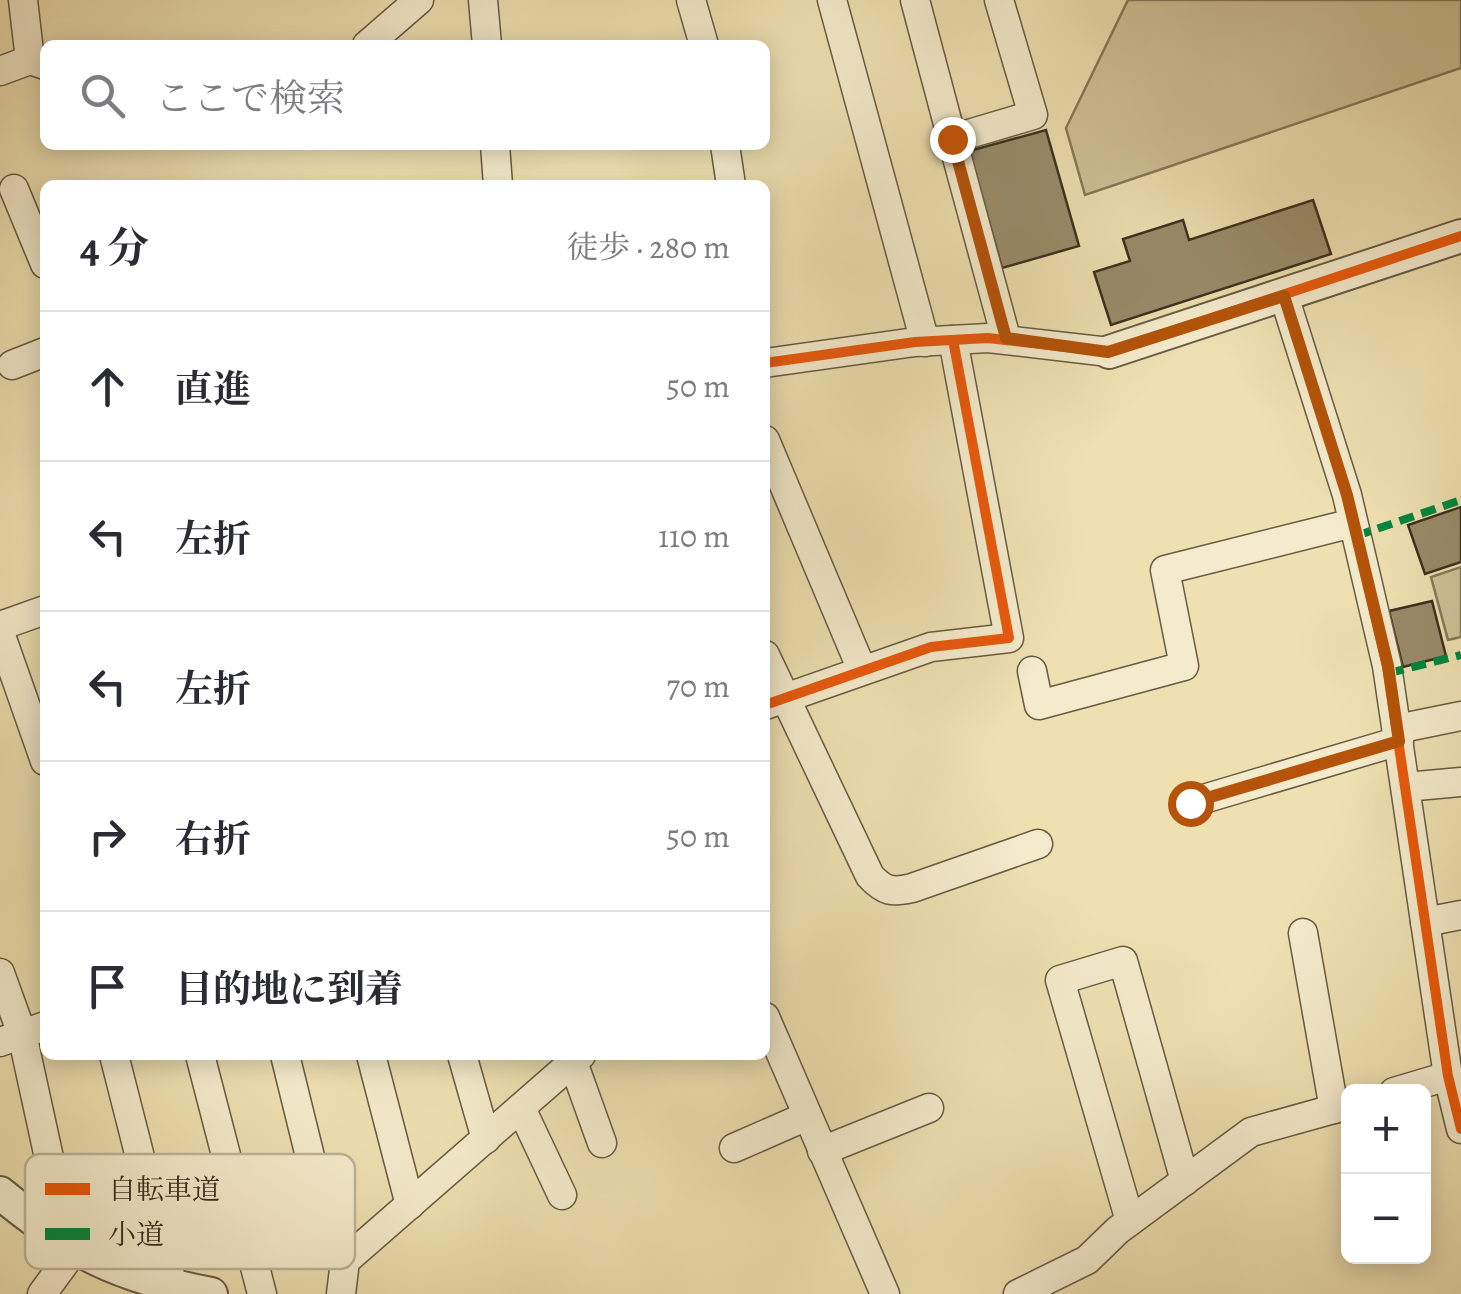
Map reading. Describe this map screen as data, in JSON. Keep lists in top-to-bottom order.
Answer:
{
  "legend": ["自転車道", "小道"],
  "page": {
    "search": "ここで検索",
    "heading": ["4 分", "徒歩 · 280 m"],
    "list": [
      ["直進", "50 m"],
      ["左折", "110 m"],
      ["左折", "70 m"],
      ["右折", "50 m"],
      "目的地に到着"
    ],
    "map_buttons": ["+", "−"]
  }
}
